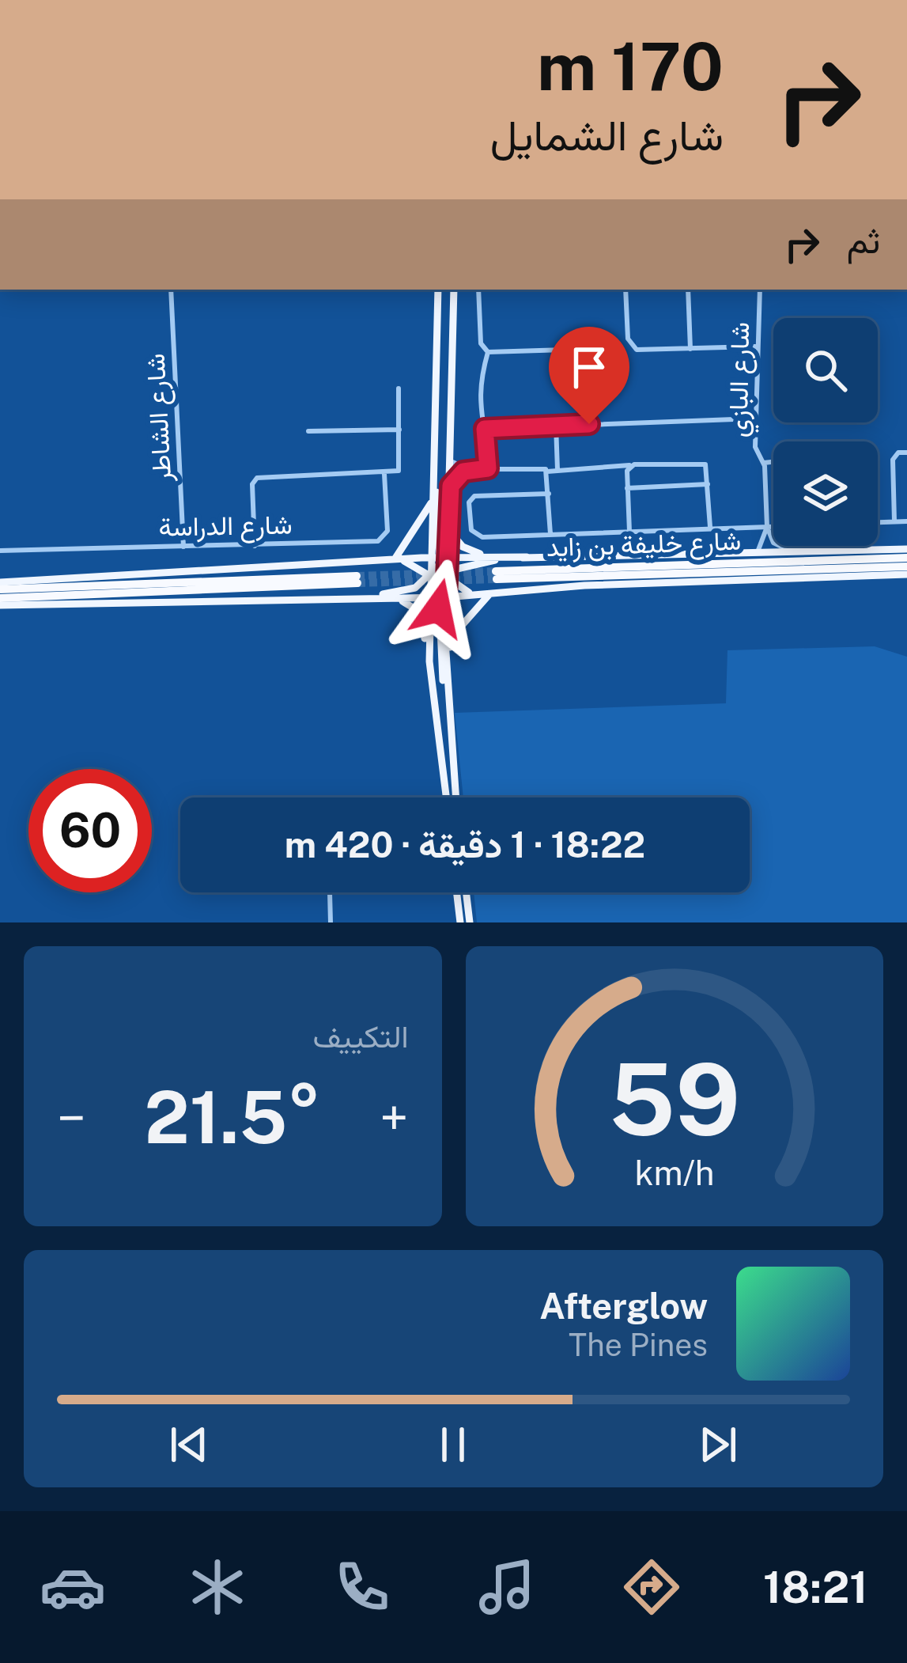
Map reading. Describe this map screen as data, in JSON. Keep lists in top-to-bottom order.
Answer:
{
  "streets": {
    "highway": ["شارع خليفة بن زايد"],
    "street": ["شارع البازي", "شارع الشاطر", "شارع الدراسة"]
  },
  "crossings": [
    ["شارع الشاطر", "شارع الدراسة"]
  ],
  "page": {
    "turn": ["170 m", "شارع الشمايل"],
    "then": "ثم",
    "limit": "60",
    "trip": "18:22 · 1 دقيقة · 420 m",
    "tile": "التكييف",
    "heat": ["−", "21.5°", "+"],
    "song": ["Afterglow", "The Pines"],
    "tabs": "18:21",
    "gauge": ["59", "km/h"]
  }
}
